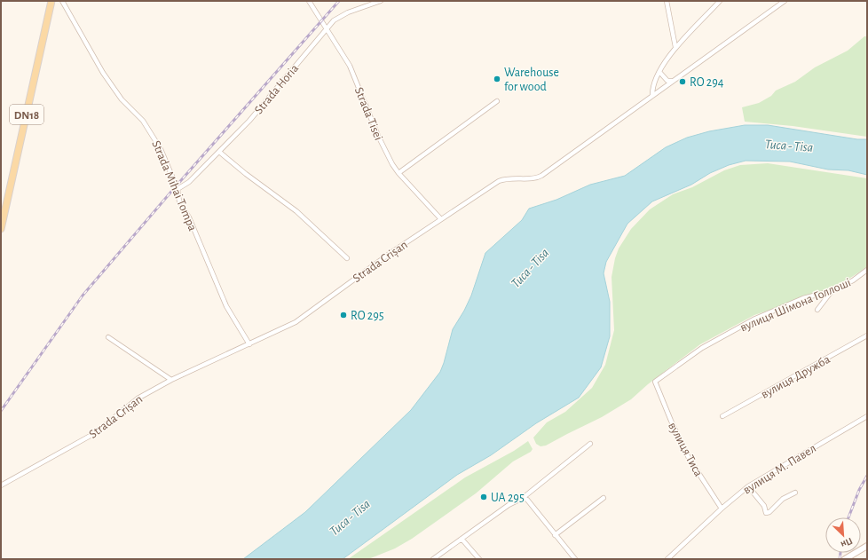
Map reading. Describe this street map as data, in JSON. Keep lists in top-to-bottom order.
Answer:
{
  "streets": {
    "main road": ["DN18"],
    "street": [
      "Strada Horia",
      "Strada Tisei",
      "Strada Mihai Tompa",
      "Strada Crișan",
      "вулиця Шімона Голлоші",
      "вулиця Дружба",
      "вулиця Тиса",
      "вулиця М. Павел"
    ]
  },
  "crossings": [
    ["Strada Horia", "Strada Tisei"],
    ["Strada Horia", "Strada Mihai Tompa"],
    ["Strada Tisei", "Strada Crișan"],
    ["Strada Mihai Tompa", "Strada Crișan"],
    ["вулиця Шімона Голлоші", "вулиця Тиса"],
    ["вулиця Тиса", "вулиця М. Павел"]
  ],
  "water": ["Тиса - Tisa"],
  "places": [
    "Warehouse for wood",
    "RO 294",
    "RO 295",
    "UA 295"
  ],
  "north": "bottom right"
}
